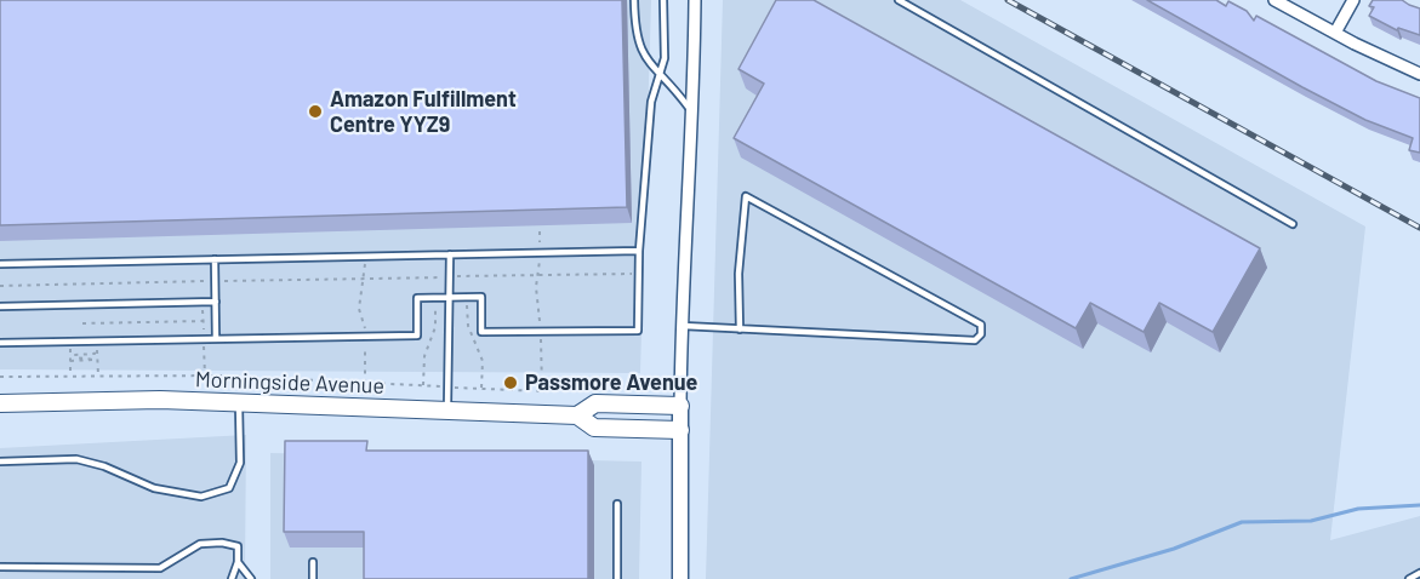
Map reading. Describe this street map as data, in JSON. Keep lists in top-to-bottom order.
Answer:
{
  "streets": {
    "main road": ["Morningside Avenue"]
  },
  "places": ["Amazon Fulfillment Centre YYZ9", "Passmore Avenue"]
}
